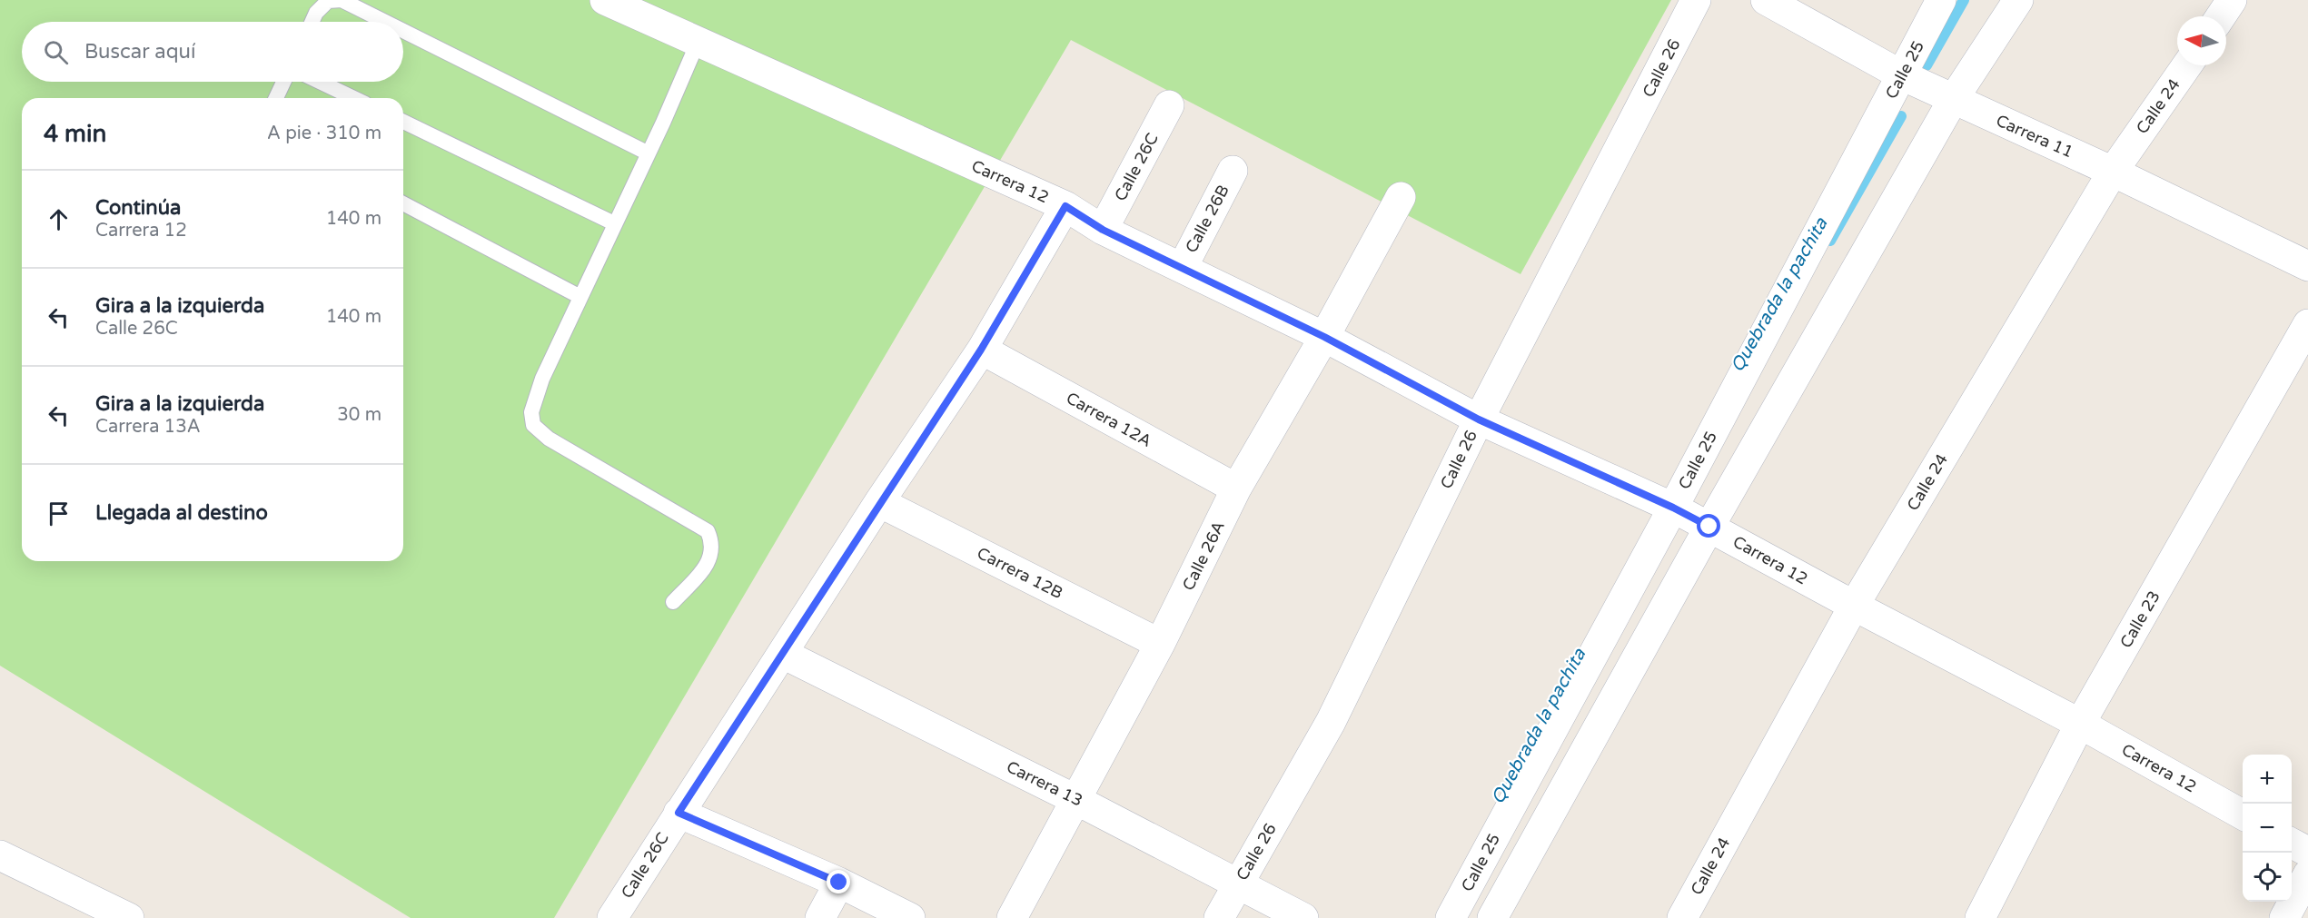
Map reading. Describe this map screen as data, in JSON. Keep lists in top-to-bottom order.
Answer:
{
  "streets": {
    "street": [
      "Calle 26",
      "Calle 25",
      "Calle 24",
      "Carrera 11",
      "Calle 26C",
      "Carrera 12",
      "Calle 26B",
      "Carrera 12A",
      "Calle 26A",
      "Carrera 12B",
      "Calle 23",
      "Carrera 13"
    ]
  },
  "crossings": [
    ["Calle 26", "Carrera 12"],
    ["Calle 26", "Carrera 13"],
    ["Calle 25", "Carrera 11"],
    ["Calle 25", "Carrera 12"],
    ["Calle 24", "Carrera 11"],
    ["Calle 24", "Carrera 12"],
    ["Calle 26C", "Carrera 12"],
    ["Calle 26C", "Carrera 12A"],
    ["Calle 26C", "Carrera 12B"],
    ["Calle 26C", "Carrera 13"],
    ["Carrera 12", "Calle 26B"],
    ["Carrera 12", "Calle 26A"],
    ["Carrera 12", "Calle 23"],
    ["Carrera 12A", "Calle 26A"],
    ["Calle 26A", "Carrera 12B"],
    ["Calle 26A", "Carrera 13"]
  ],
  "water": ["Quebrada la pachita"],
  "north": "left",
  "page": {
    "search": "Buscar aquí",
    "heading": ["4 min", "A pie · 310 m"],
    "list": [
      ["Continúa", "Carrera 12", "140 m"],
      ["Gira a la izquierda", "Calle 26C", "140 m"],
      ["Gira a la izquierda", "Carrera 13A", "30 m"],
      "Llegada al destino"
    ],
    "map_buttons": ["+", "−"]
  }
}
